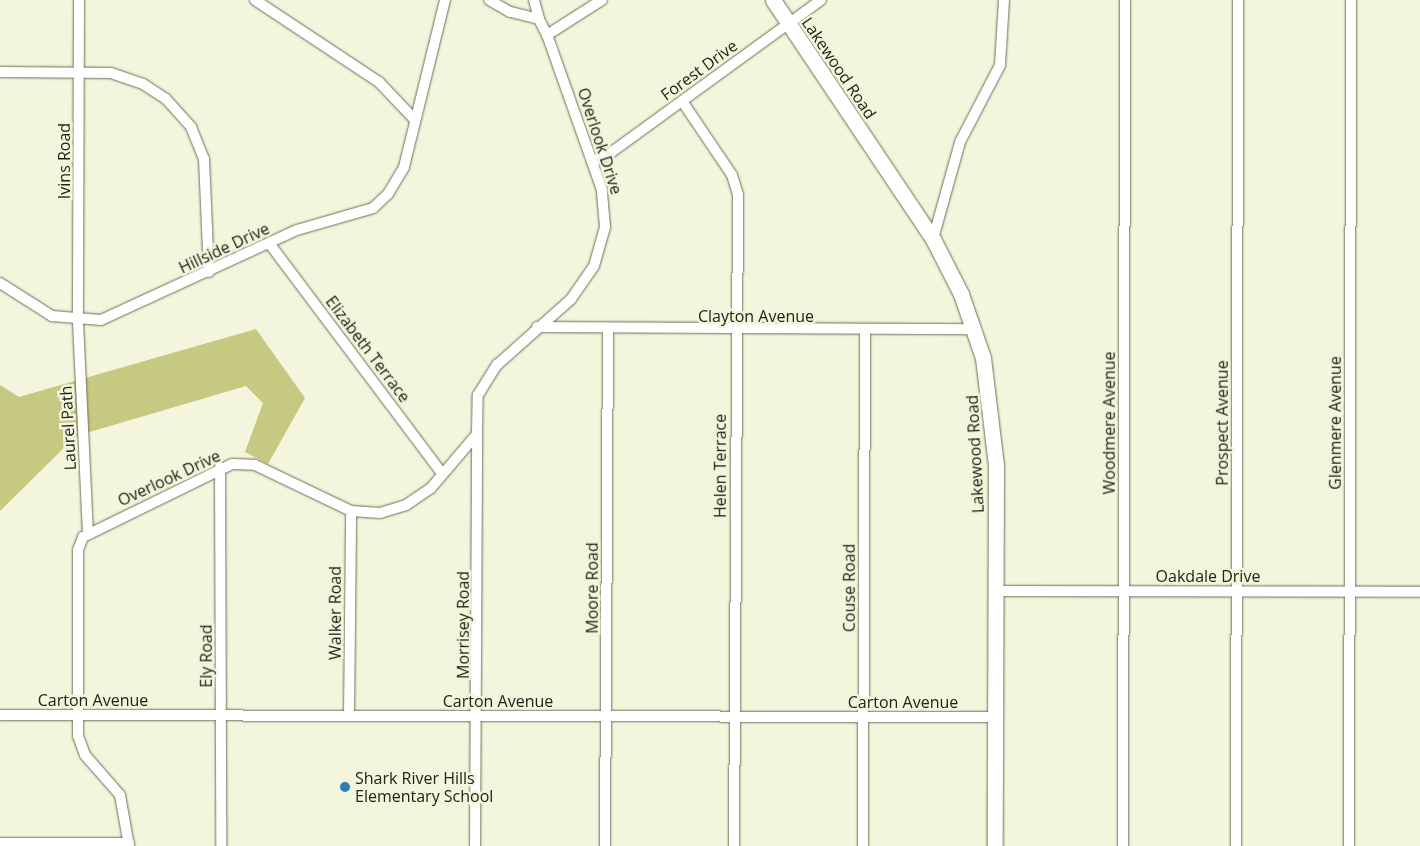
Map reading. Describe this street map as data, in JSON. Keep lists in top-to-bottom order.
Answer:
{
  "streets": {
    "street": [
      "Lakewood Road",
      "Forest Drive",
      "Overlook Drive",
      "Ivins Road",
      "Hillside Drive",
      "Clayton Avenue",
      "Elizabeth Terrace",
      "Woodmere Avenue",
      "Prospect Avenue",
      "Glenmere Avenue",
      "Laurel Path",
      "Helen Terrace",
      "Oakdale Drive",
      "Moore Road",
      "Couse Road",
      "Walker Road",
      "Morrisey Road",
      "Ely Road",
      "Carton Avenue"
    ]
  },
  "crossings": [
    ["Lakewood Road", "Forest Drive"],
    ["Lakewood Road", "Clayton Avenue"],
    ["Lakewood Road", "Oakdale Drive"],
    ["Lakewood Road", "Carton Avenue"],
    ["Forest Drive", "Overlook Drive"],
    ["Forest Drive", "Helen Terrace"],
    ["Overlook Drive", "Clayton Avenue"],
    ["Overlook Drive", "Elizabeth Terrace"],
    ["Overlook Drive", "Laurel Path"],
    ["Overlook Drive", "Walker Road"],
    ["Overlook Drive", "Morrisey Road"],
    ["Overlook Drive", "Ely Road"],
    ["Ivins Road", "Hillside Drive"],
    ["Ivins Road", "Laurel Path"],
    ["Hillside Drive", "Elizabeth Terrace"],
    ["Hillside Drive", "Laurel Path"],
    ["Clayton Avenue", "Helen Terrace"],
    ["Clayton Avenue", "Moore Road"],
    ["Clayton Avenue", "Couse Road"],
    ["Woodmere Avenue", "Oakdale Drive"],
    ["Prospect Avenue", "Oakdale Drive"],
    ["Glenmere Avenue", "Oakdale Drive"],
    ["Helen Terrace", "Carton Avenue"],
    ["Moore Road", "Carton Avenue"],
    ["Couse Road", "Carton Avenue"],
    ["Walker Road", "Carton Avenue"],
    ["Morrisey Road", "Carton Avenue"],
    ["Ely Road", "Carton Avenue"]
  ],
  "places": ["Shark River Hills Elementary School"]
}
